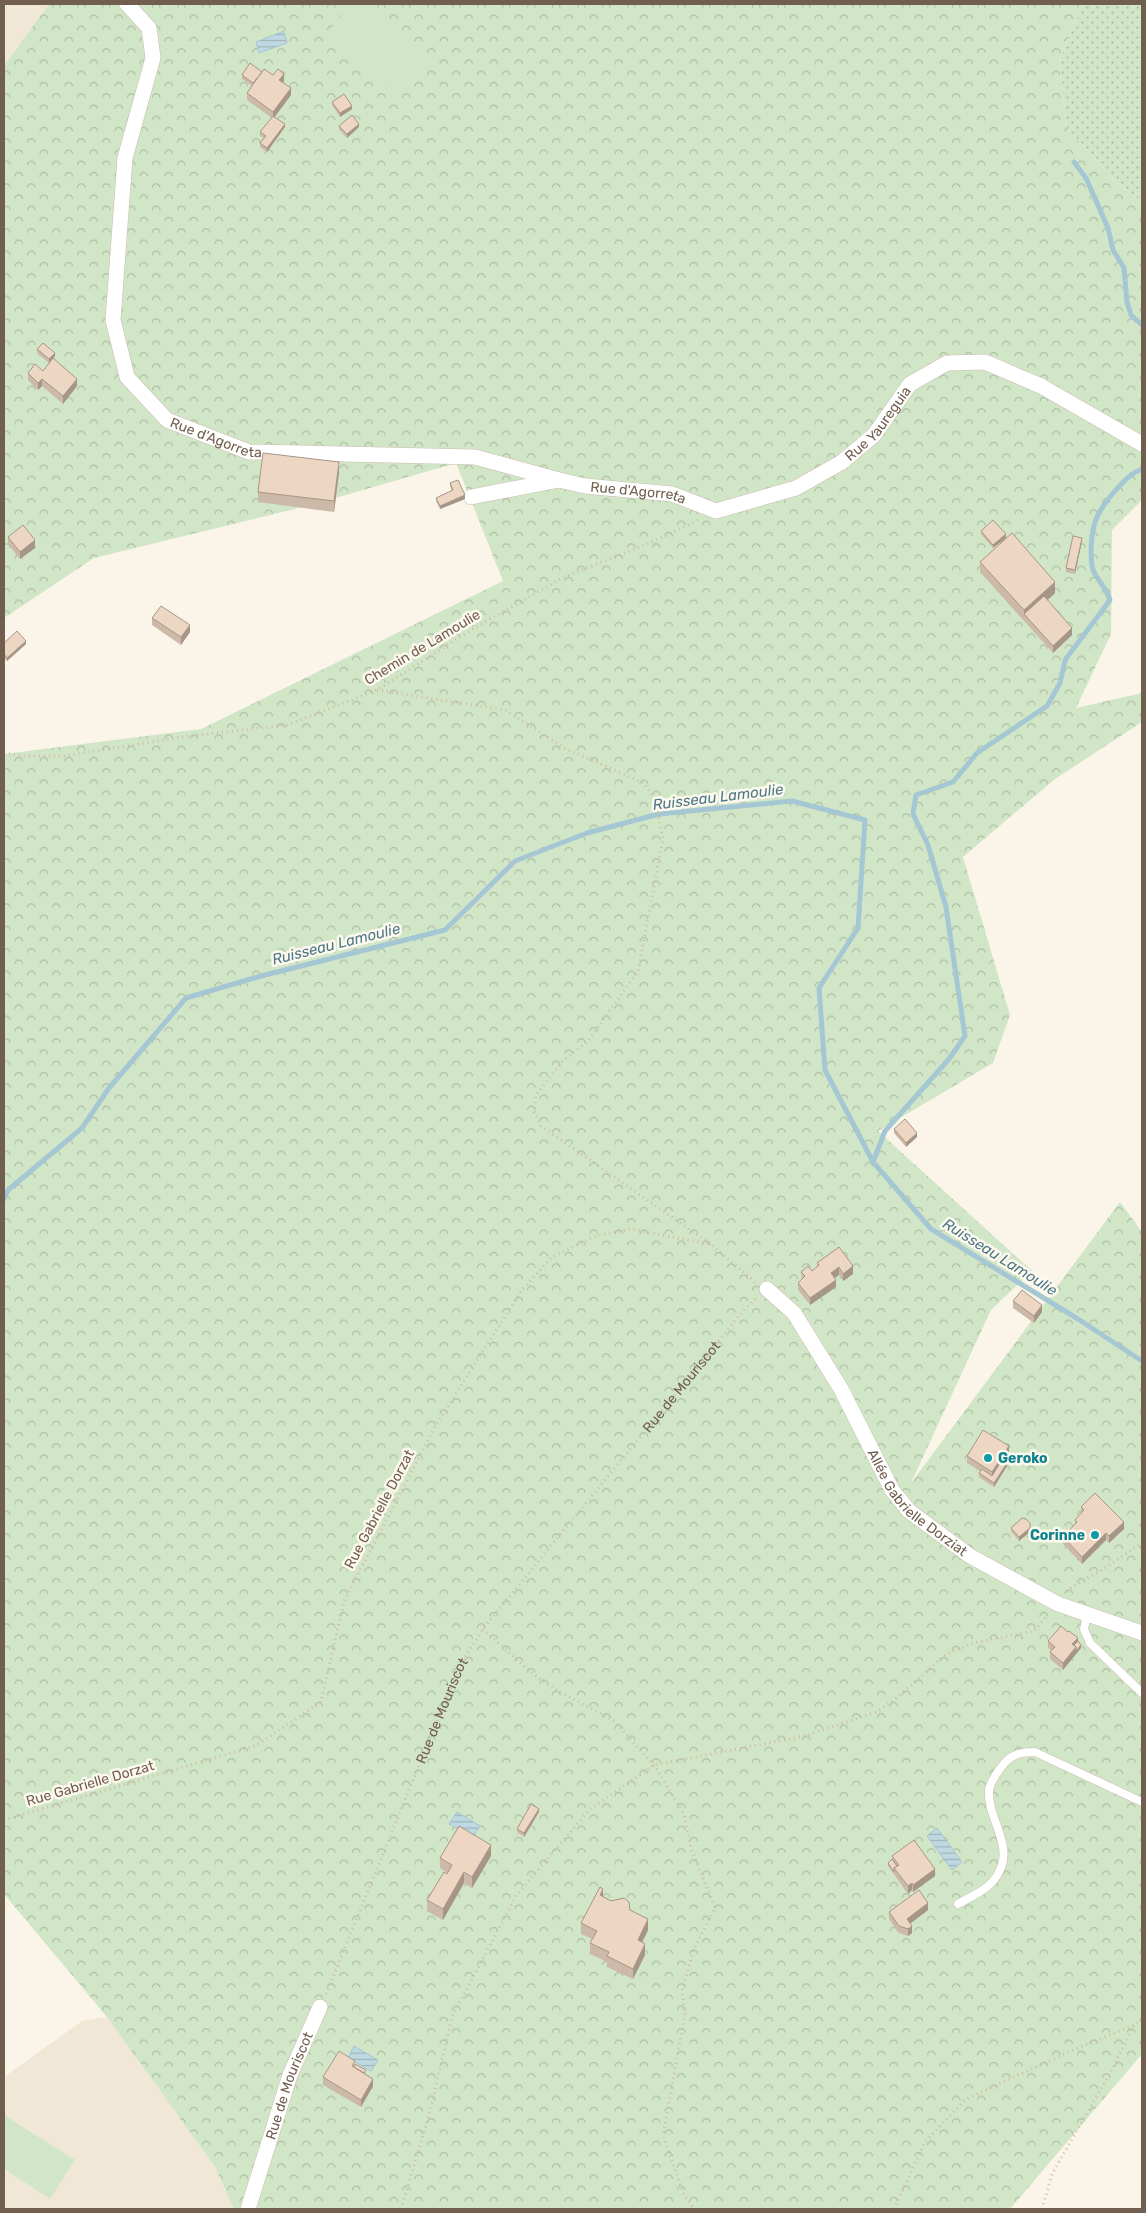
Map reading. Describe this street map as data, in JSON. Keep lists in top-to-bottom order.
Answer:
{
  "streets": {
    "street": [
      "Rue Yaureguia",
      "Rue d'Agorreta",
      "Rue de Mouriscot",
      "Allée Gabrielle Dorziat"
    ],
    "path": ["Chemin de Lamoulie", "Rue Gabrielle Dorzat"]
  },
  "crossings": [
    ["Rue Yaureguia", "Rue d'Agorreta"],
    ["Rue Yaureguia", "Chemin de Lamoulie"],
    ["Rue d'Agorreta", "Chemin de Lamoulie"],
    ["Rue de Mouriscot", "Allée Gabrielle Dorziat"]
  ],
  "water": ["Ruisseau Lamoulie"],
  "places": ["Geroko", "Corinne"]
}
